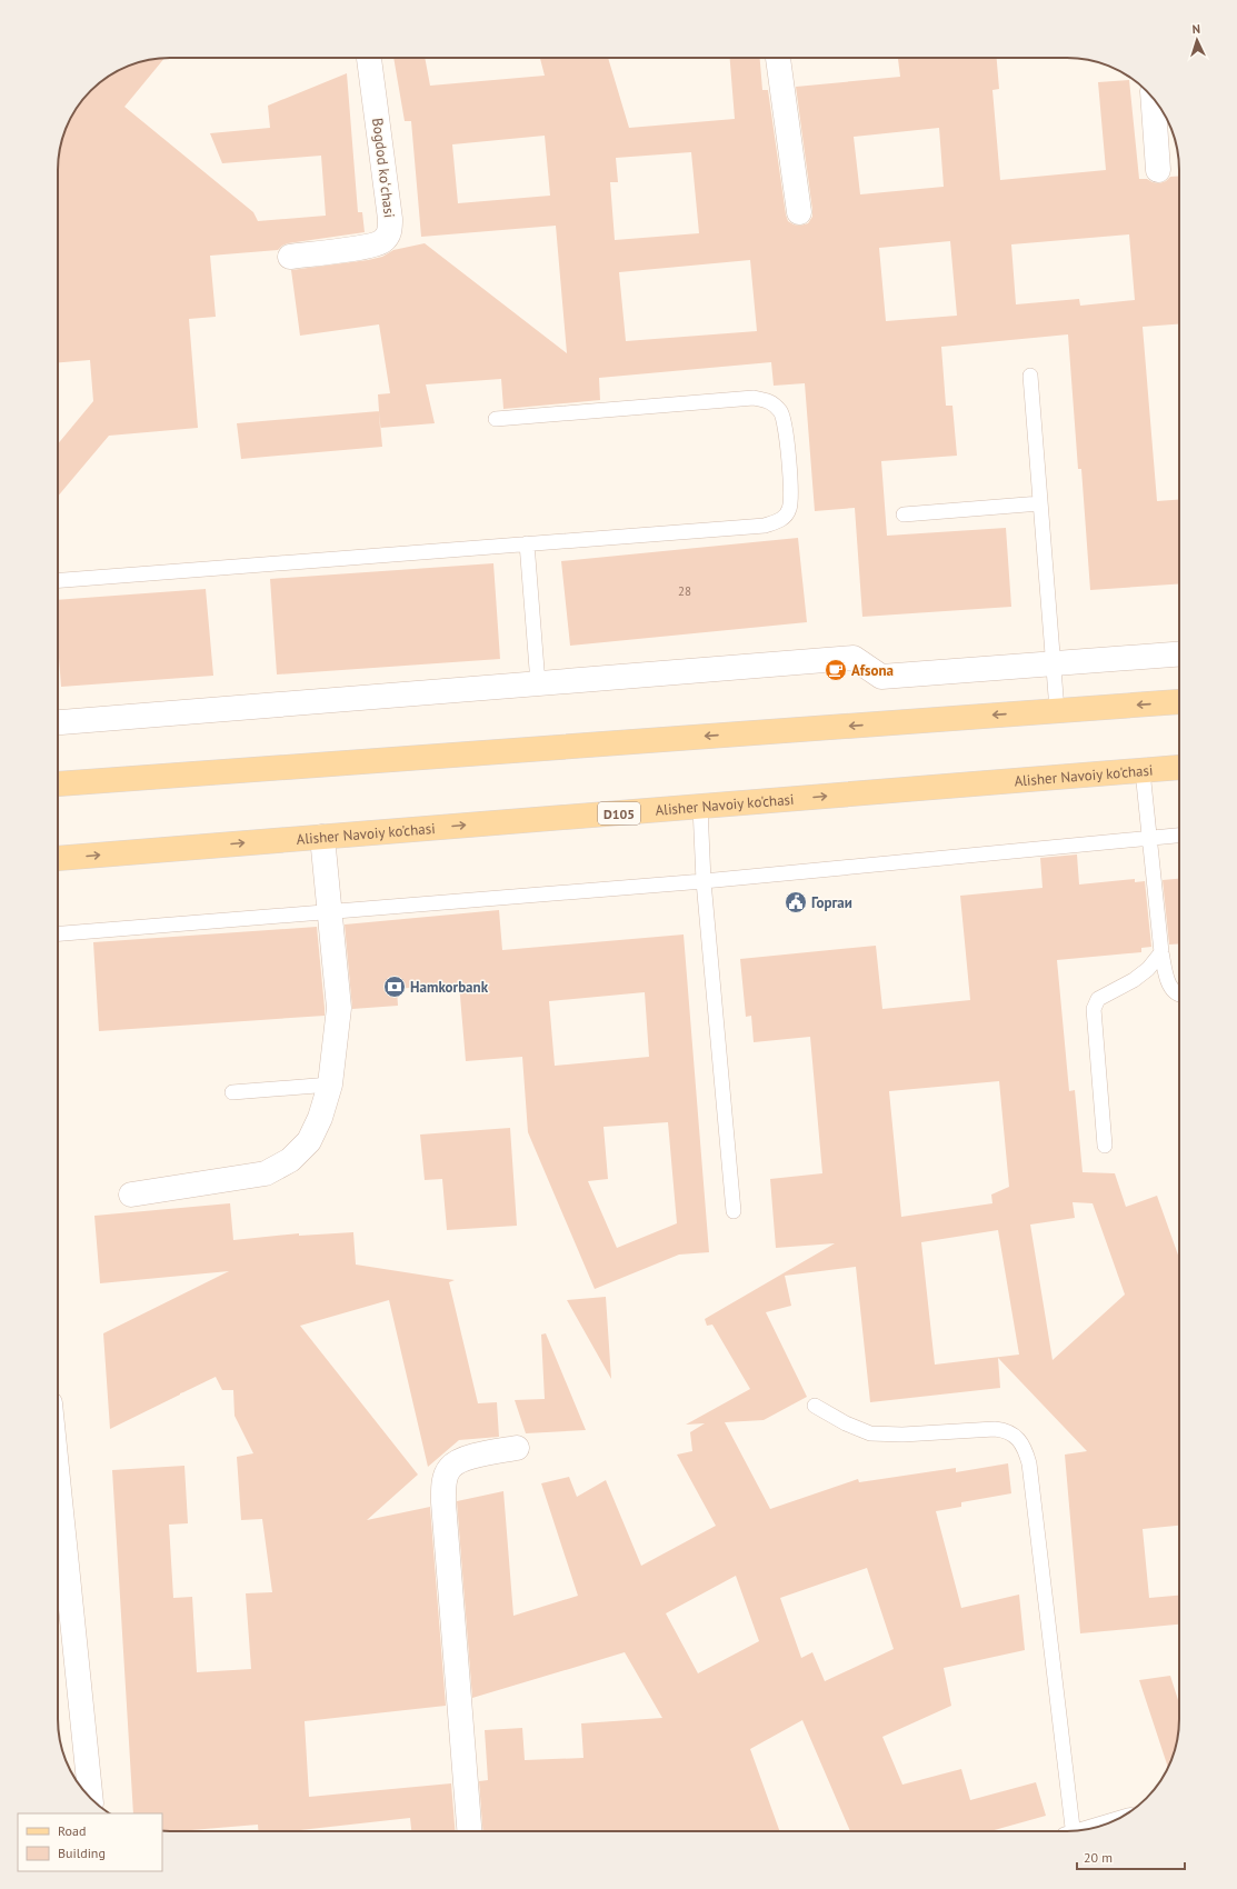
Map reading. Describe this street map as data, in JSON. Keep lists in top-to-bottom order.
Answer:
{
  "streets": {
    "main road": ["Alisher Navoiy ko'chasi", "D105"],
    "street": ["Bogdod koʻchasi"]
  },
  "places": {
    "cafe": ["Afsona"],
    "public building": ["Горгаи"],
    "bank": ["Hamkorbank"]
  },
  "house_numbers": ["28"],
  "legend": ["Road", "Building"],
  "scale_bar": "20 m",
  "north": "top"
}
